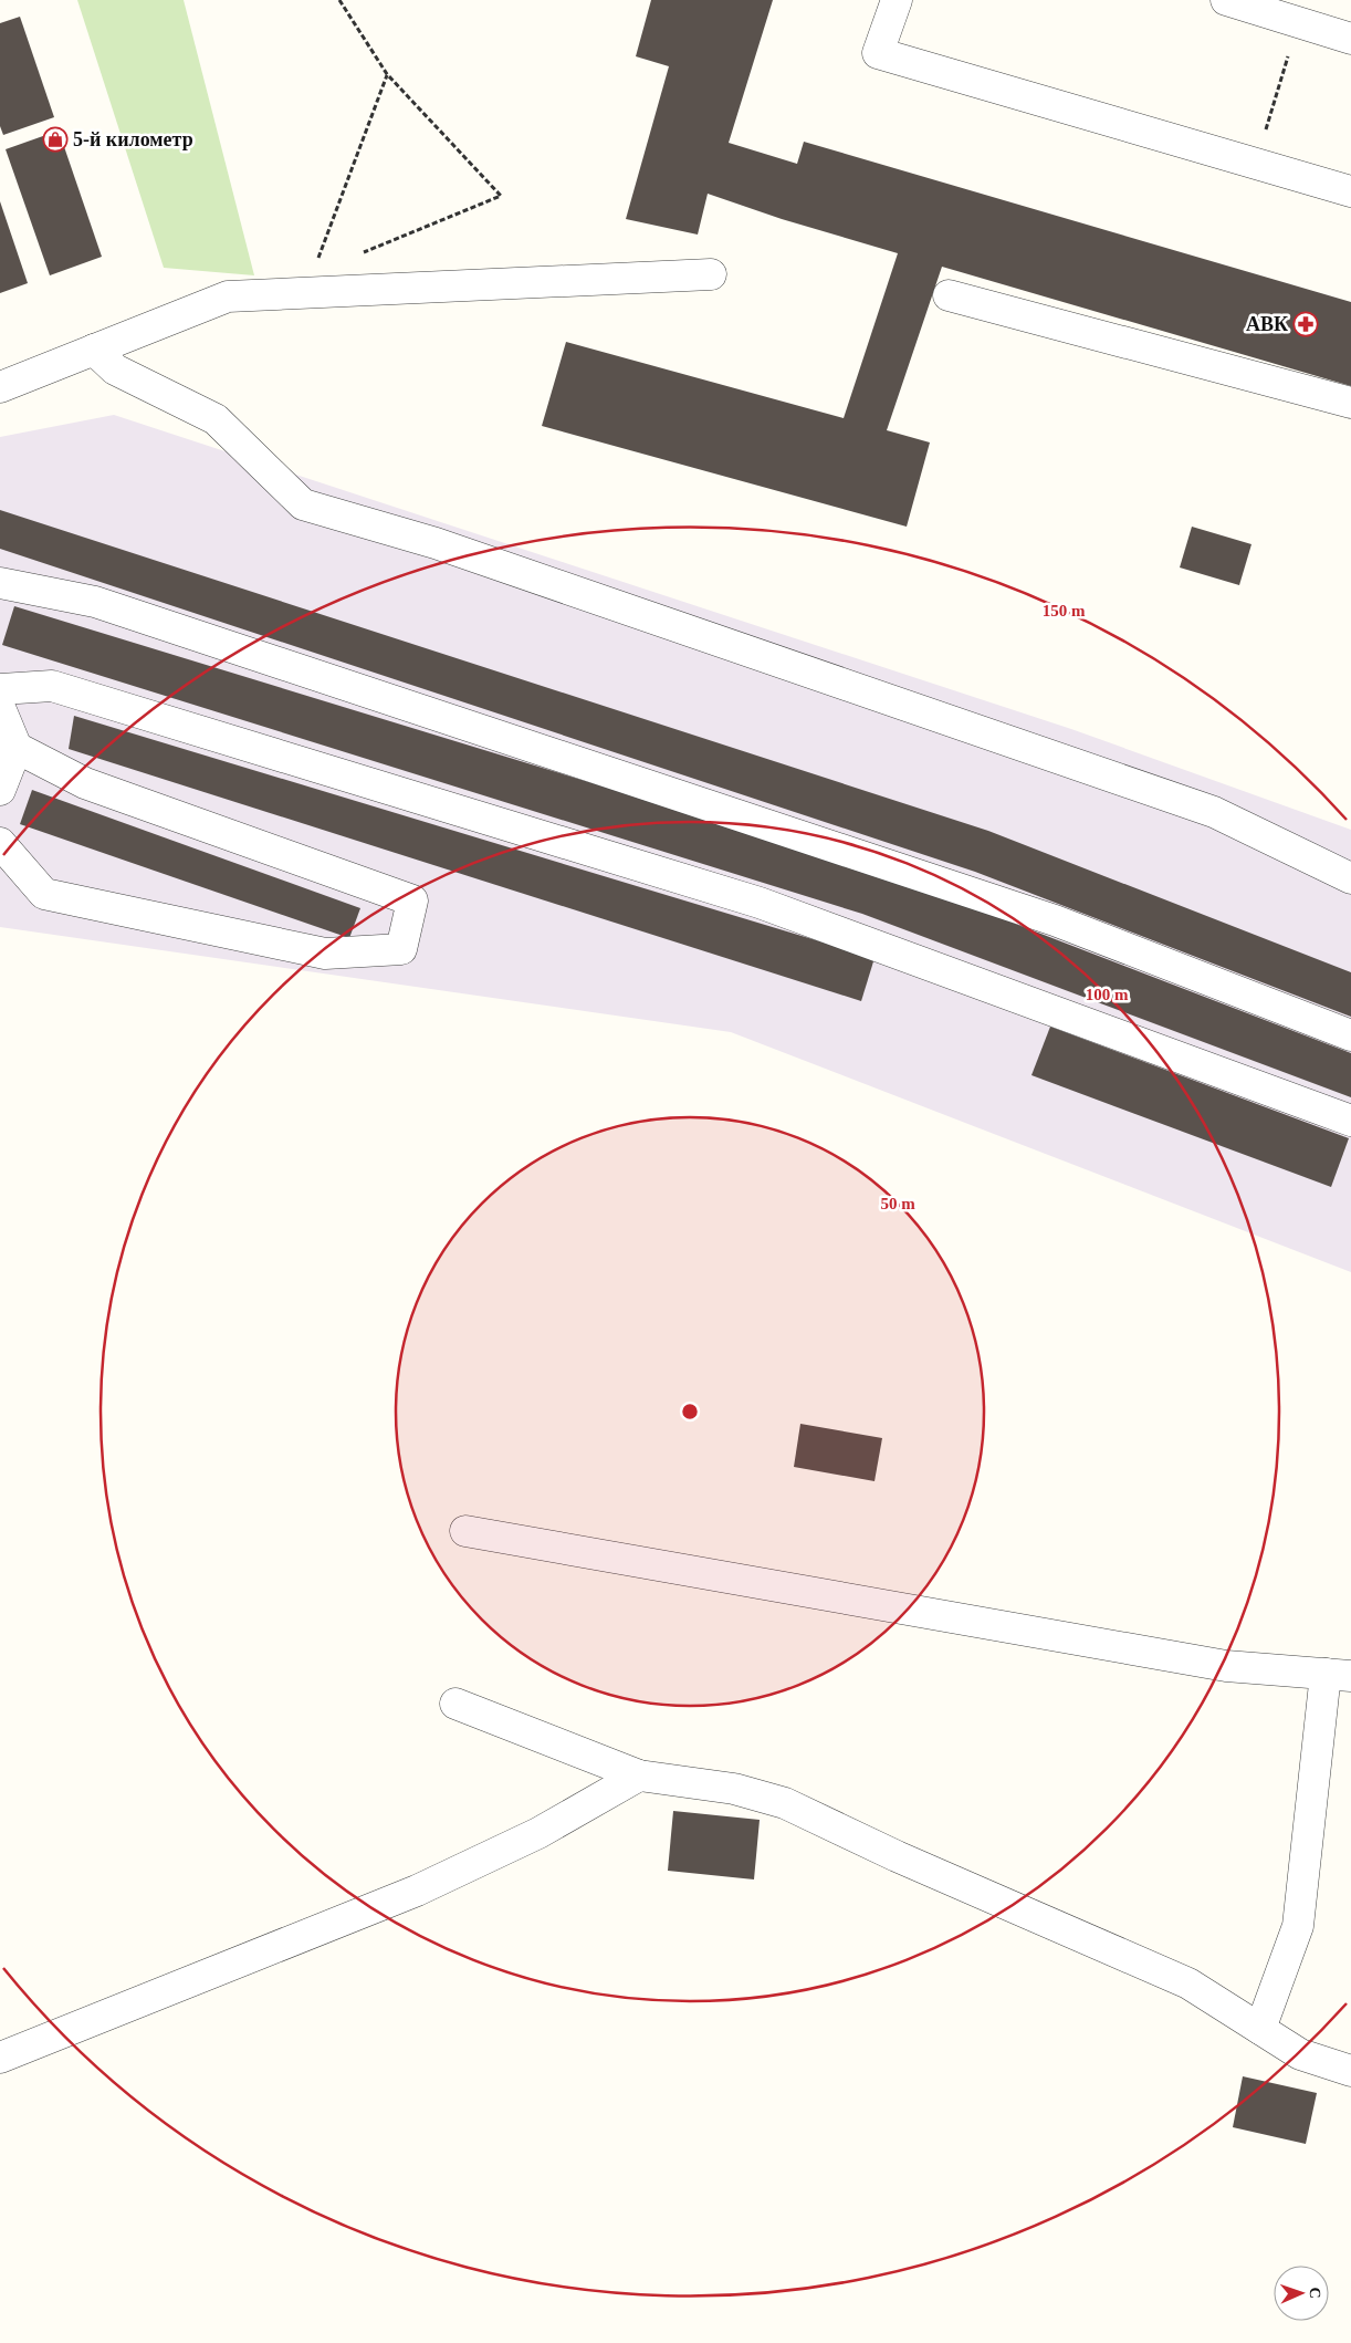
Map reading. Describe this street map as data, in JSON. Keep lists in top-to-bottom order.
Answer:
{
  "places": {
    "shop": ["5-й километр"],
    "pharmacy": ["АВК"]
  },
  "north": "right",
  "rings": ["150 m", "100 m", "50 m"]
}
